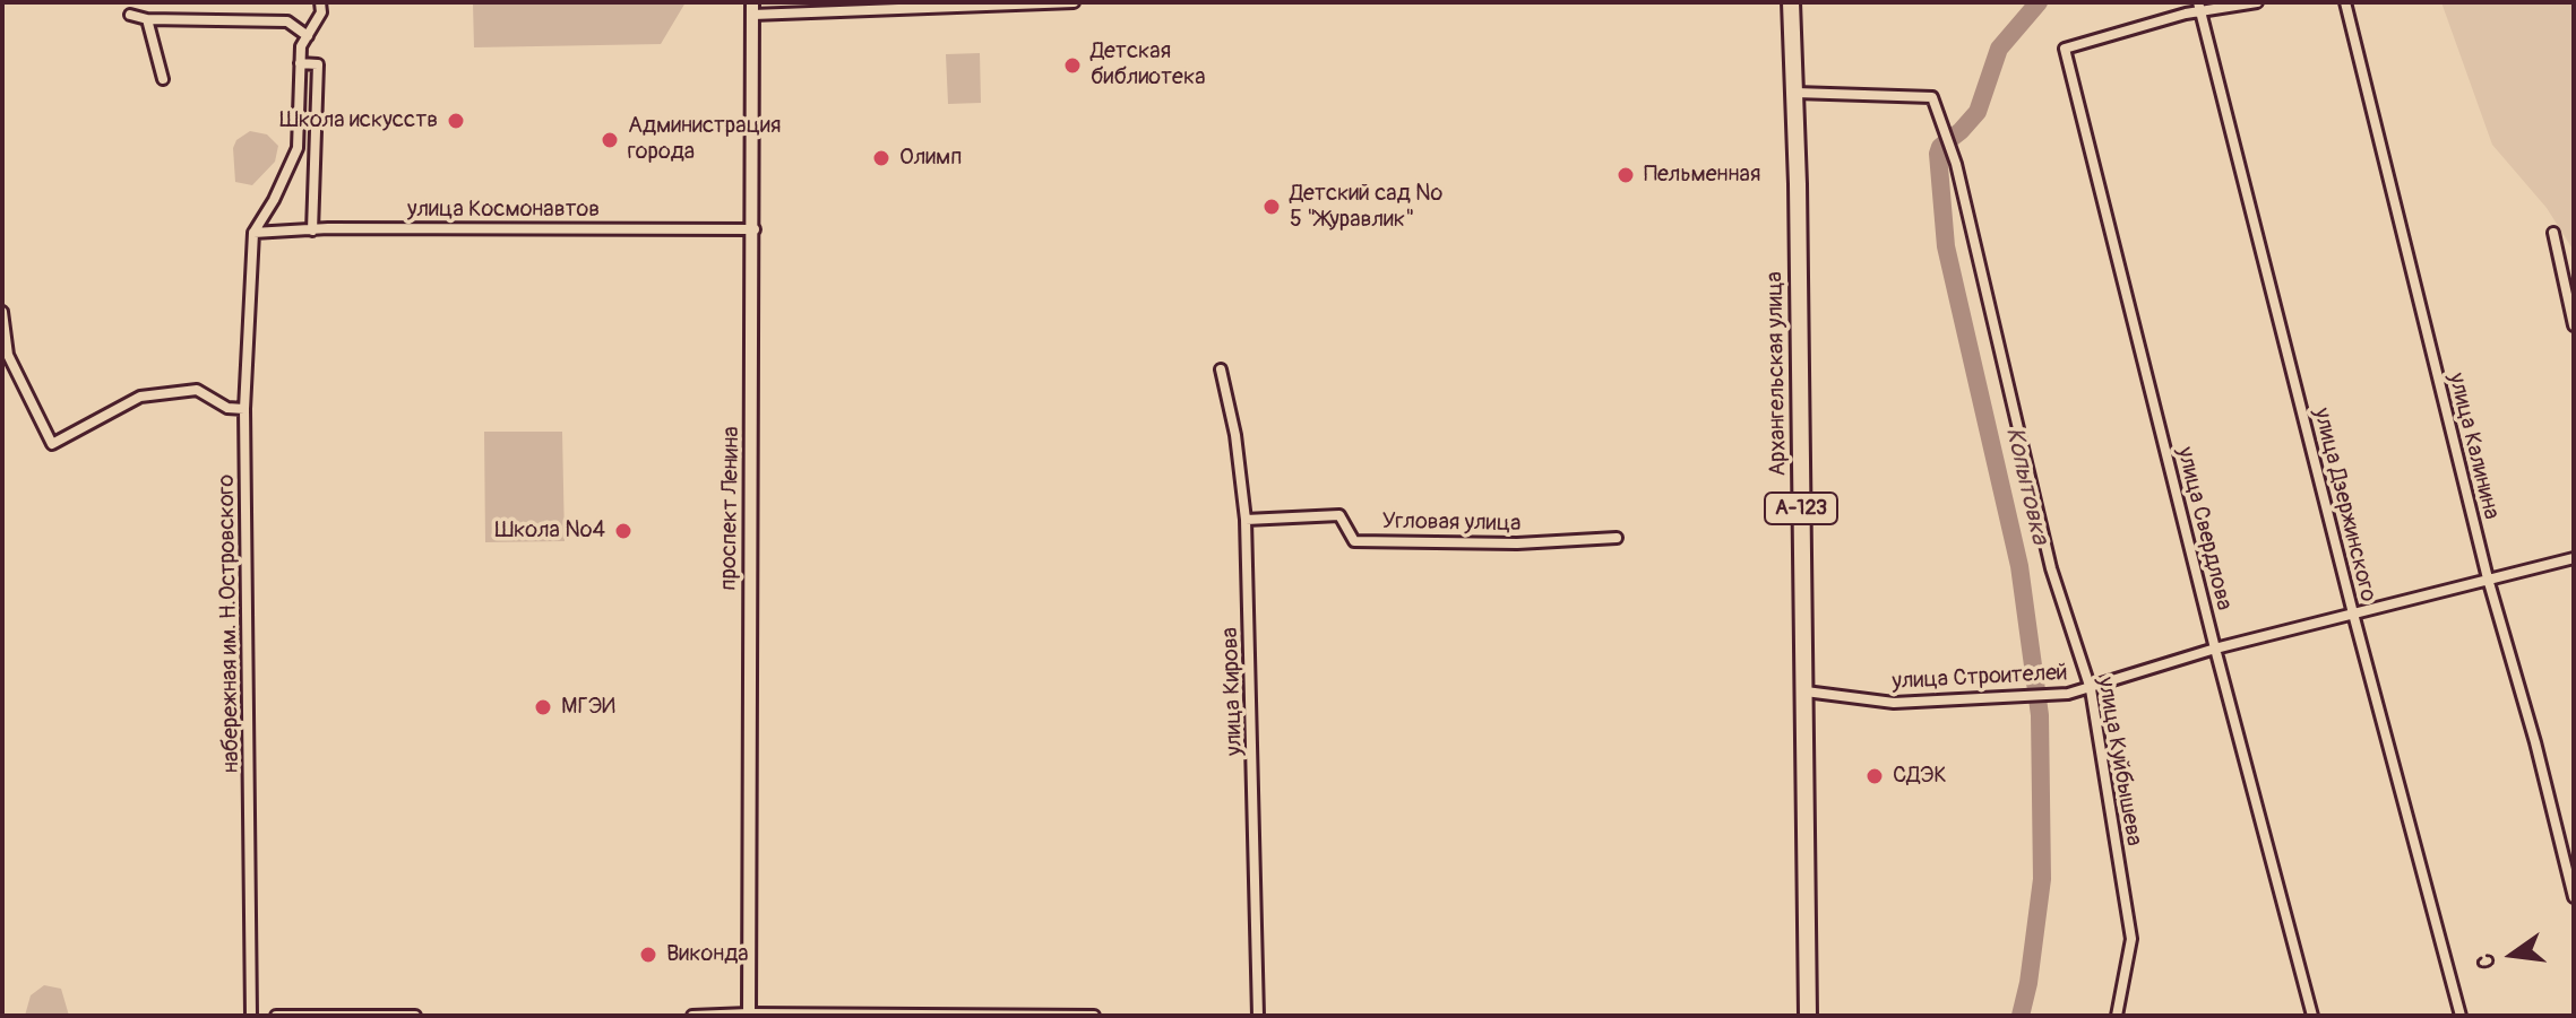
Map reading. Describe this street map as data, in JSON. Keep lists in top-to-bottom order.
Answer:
{
  "streets": {
    "main road": ["Архангельская улица", "А-123"],
    "street": [
      "улица Космонавтов",
      "улица Калинина",
      "улица Дзержинского",
      "проспект Ленина",
      "Угловая улица",
      "улица Свердлова",
      "набережная им. Н.Островского",
      "улица Строителей",
      "улица Кирова",
      "улица Куйбышева"
    ]
  },
  "crossings": [
    ["улица Космонавтов", "проспект Ленина"],
    ["улица Космонавтов", "набережная им. Н.Островского"],
    ["Архангельская улица", "улица Строителей"],
    ["Архангельская улица", "улица Куйбышева"],
    ["улица Калинина", "улица Строителей"],
    ["улица Дзержинского", "улица Свердлова"],
    ["улица Дзержинского", "улица Строителей"],
    ["Угловая улица", "улица Кирова"],
    ["улица Свердлова", "улица Строителей"],
    ["улица Строителей", "улица Куйбышева"]
  ],
  "water": ["Копытовка"],
  "places": [
    "Детская библиотека",
    "Школа искусcтв",
    "Администрация города",
    "Олимп",
    "Пельменная",
    "Детский сад № 5 \"Журавлик\"",
    "Школа №4",
    "МГЭИ",
    "СДЭК",
    "Виконда"
  ],
  "north": "left"
}
